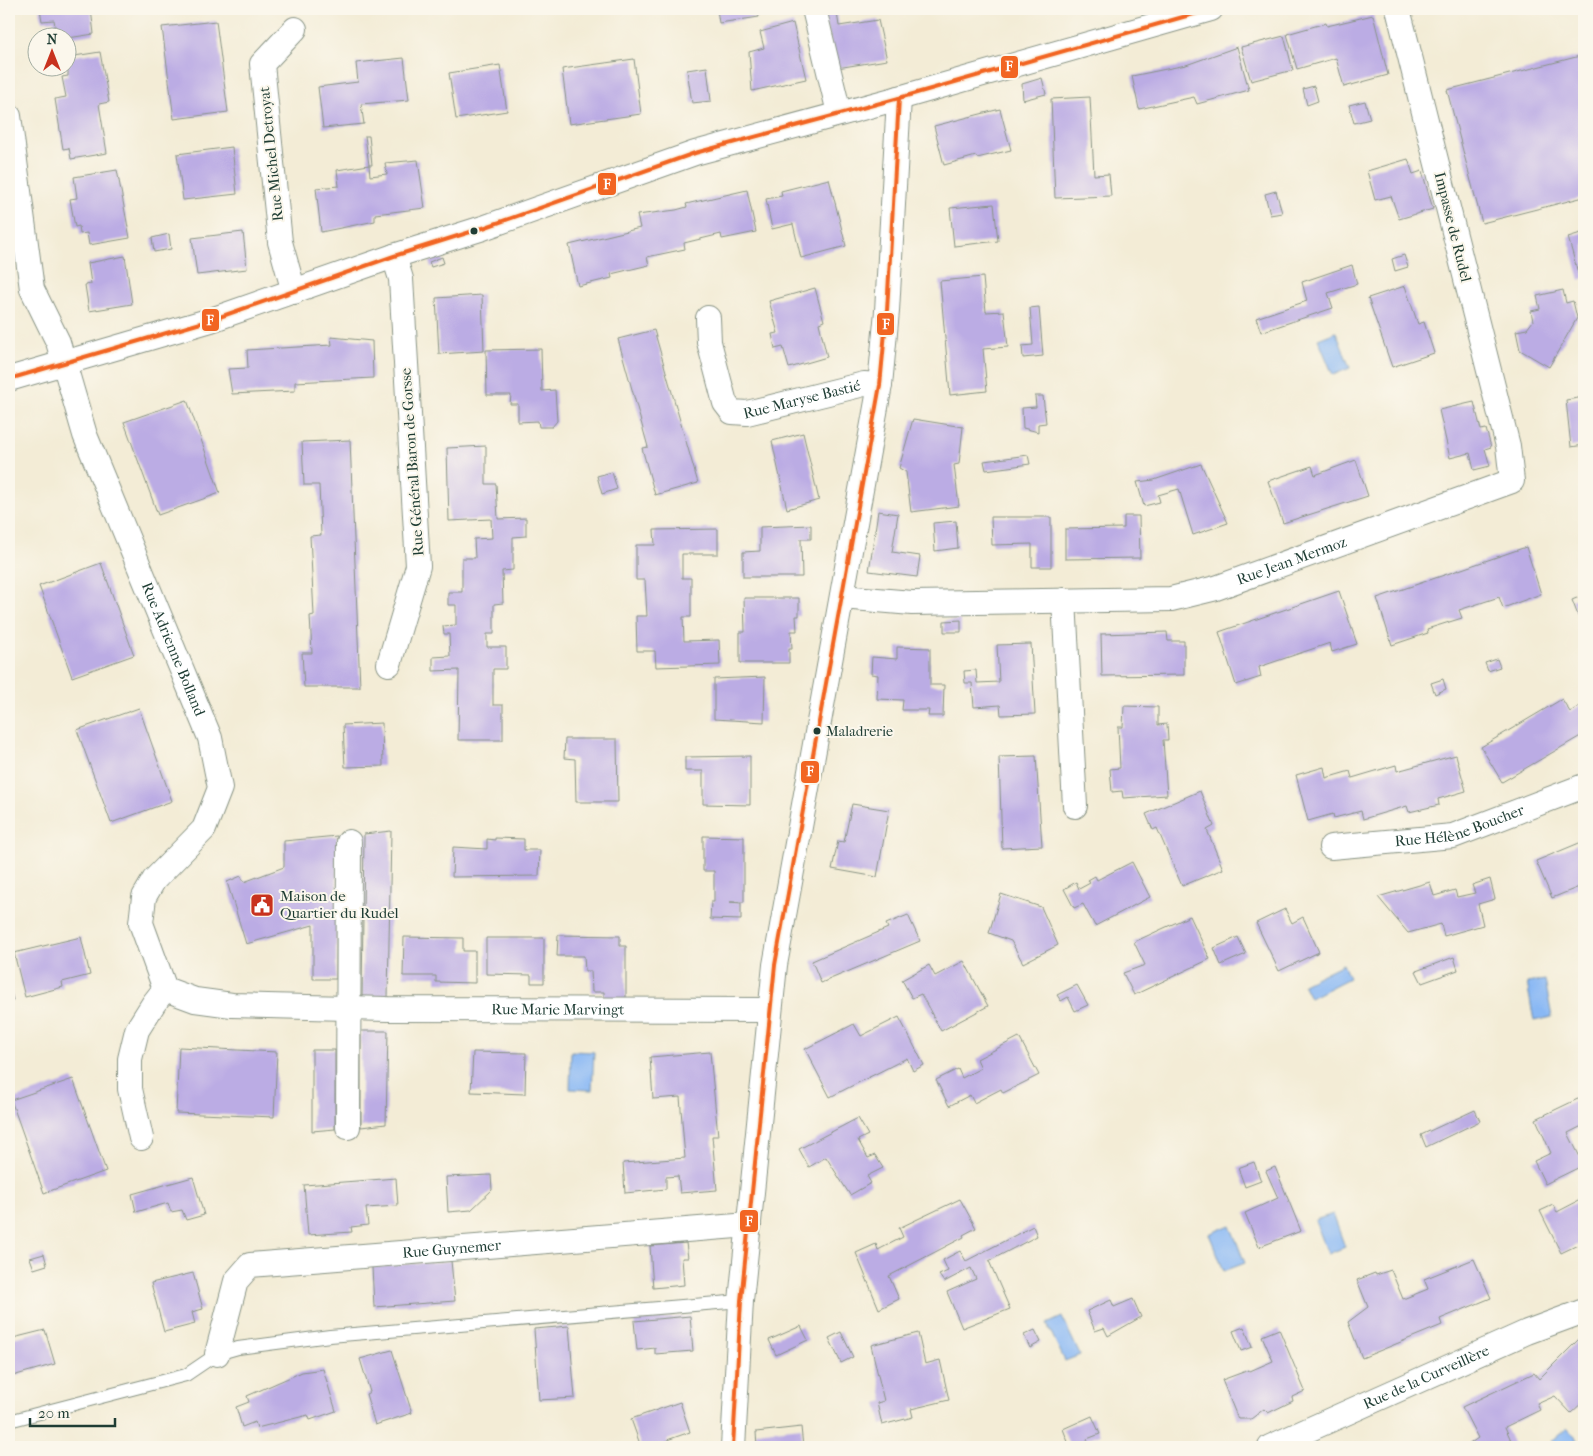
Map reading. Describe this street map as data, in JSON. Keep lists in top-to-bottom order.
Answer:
{
  "streets": {
    "street": [
      "Rue Michel Detroyat",
      "Impasse de Rudel",
      "Rue Maryse Bastié",
      "Rue Général Baron de Gorsse",
      "Rue Jean Mermoz",
      "Rue Adrienne Bolland",
      "Rue Hélène Boucher",
      "Rue Marie Marvingt",
      "Rue Guynemer",
      "Rue de la Curveillère"
    ]
  },
  "crossings": [
    ["Impasse de Rudel", "Rue Jean Mermoz"],
    ["Rue Adrienne Bolland", "Rue Marie Marvingt"]
  ],
  "places": {
    "other": ["Maladrerie"],
    "public building": ["Maison de Quartier du Rudel"]
  },
  "lines": ["transit line F"],
  "scale_bar": "20 m",
  "north": "top"
}
